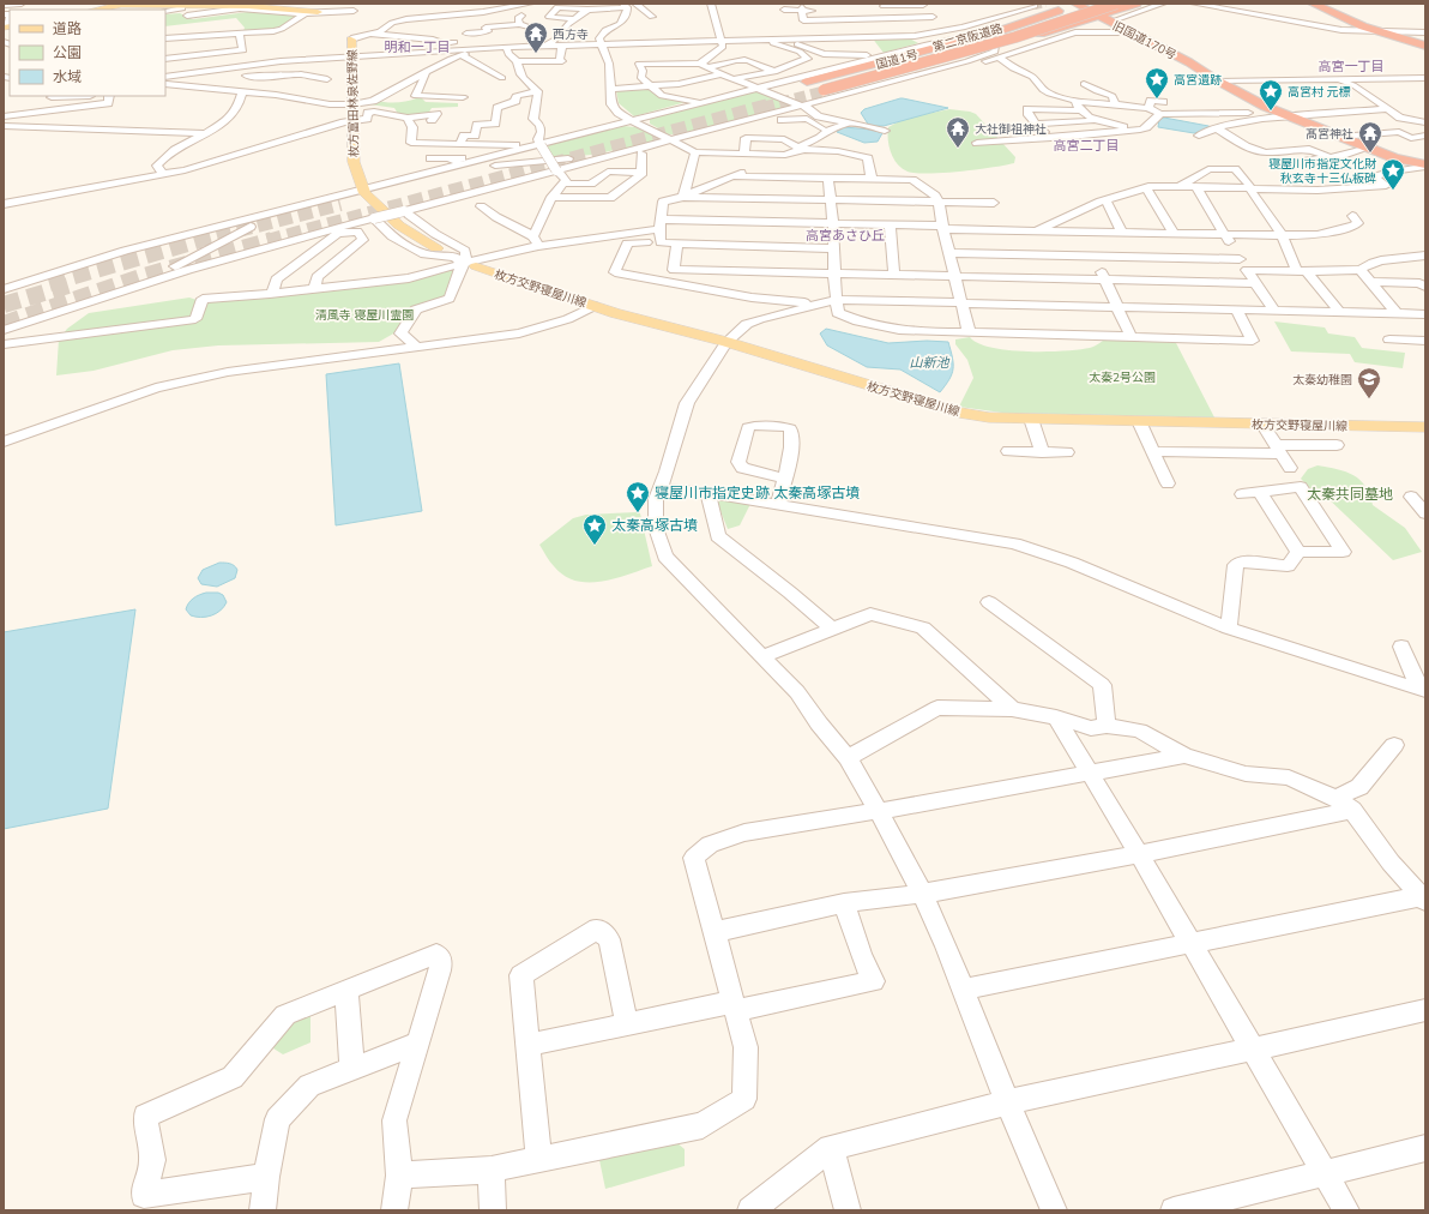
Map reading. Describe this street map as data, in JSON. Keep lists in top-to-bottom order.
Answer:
{
  "streets": {
    "highway": ["第二京阪道路", "旧国道170号", "国道1号"],
    "main road": ["枚方富田林泉佐野線", "枚方交野寝屋川線"]
  },
  "crossings": [
    ["第二京阪道路", "国道1号"],
    ["旧国道170号", "国道1号"]
  ],
  "districts": [
    "明和一丁目",
    "高宮一丁目",
    "高宮二丁目",
    "高宮あさひ丘"
  ],
  "water": ["山新池"],
  "parks": ["清風寺 寝屋川霊園", "太秦2号公園", "太秦共同墓地"],
  "places": {
    "temple": ["西方寺", "大社御祖神社", "髙宮神社"],
    "place": [
      "高宮遺跡",
      "高宮村 元標",
      "寝屋川市指定文化財 秋玄寺十三仏板碑",
      "寝屋川市指定史跡 太秦高塚古墳",
      "太秦高塚古墳"
    ],
    "school or university": ["太秦幼稚園"]
  },
  "legend": ["道路", "公園", "水域"]
}
